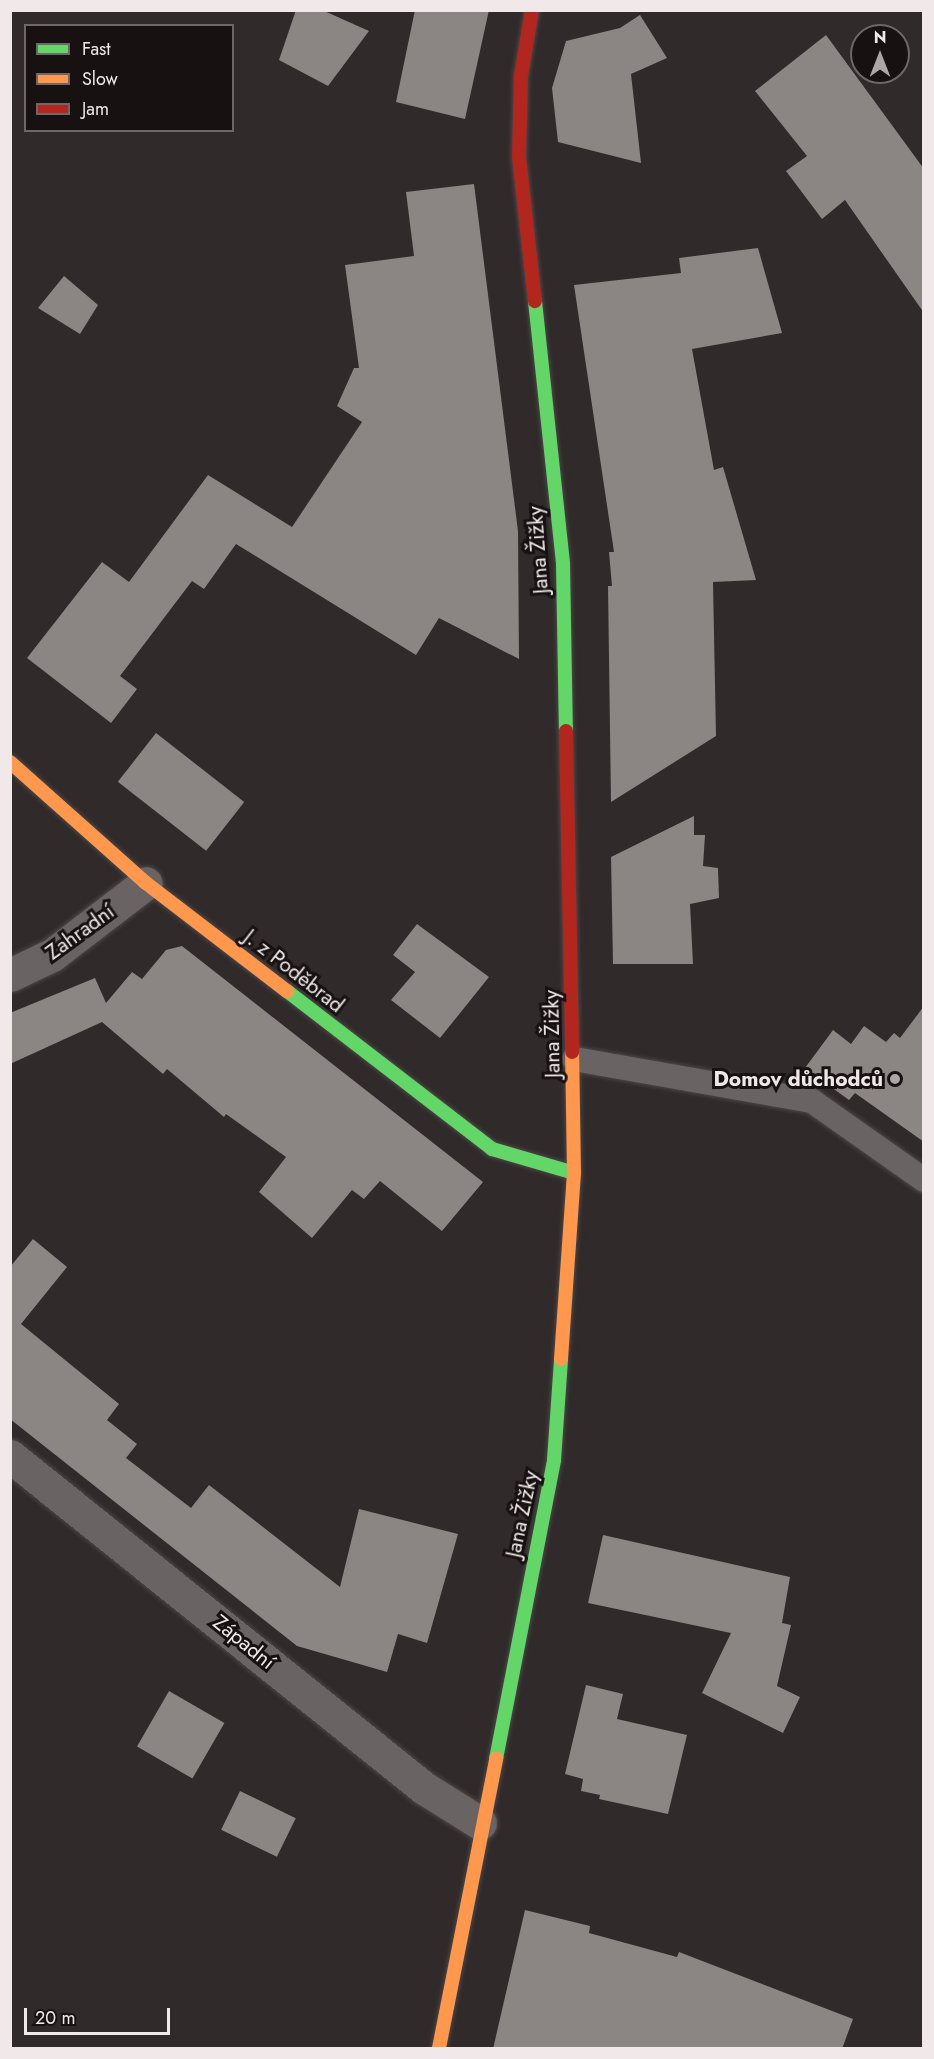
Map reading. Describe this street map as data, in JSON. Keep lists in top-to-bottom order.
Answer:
{
  "streets": {
    "street": [
      "Jana Žižky",
      "Zahradní",
      "J. z Poděbrad",
      "Západní"
    ]
  },
  "crossings": [
    ["Jana Žižky", "J. z Poděbrad"],
    ["Jana Žižky", "Západní"],
    ["Zahradní", "J. z Poděbrad"]
  ],
  "places": ["Domov důchodců"],
  "legend": ["Fast", "Slow", "Jam"],
  "scale_bar": "20 m",
  "north": "top"
}
